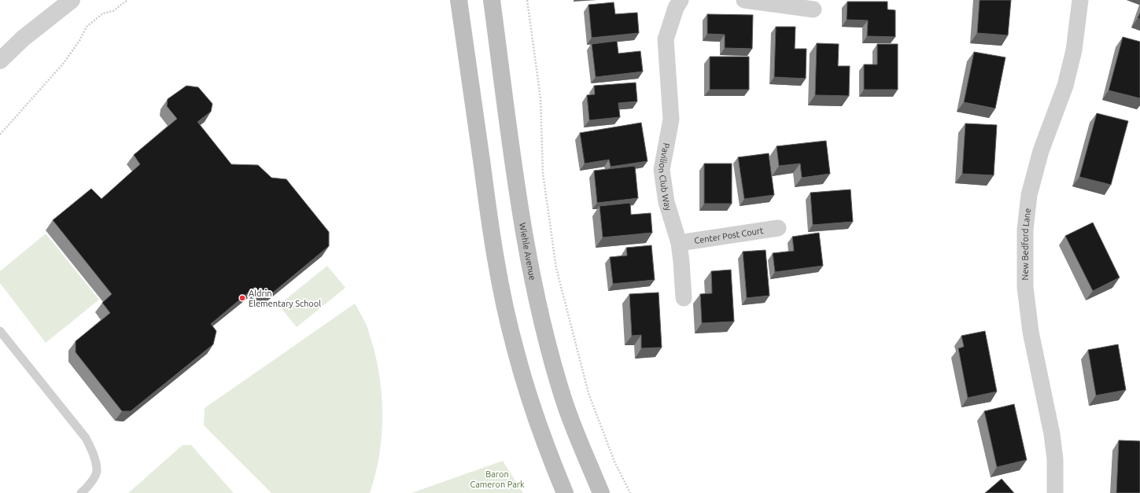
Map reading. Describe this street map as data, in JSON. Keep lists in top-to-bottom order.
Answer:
{
  "streets": {
    "main road": ["Wiehle Avenue"],
    "street": ["Pavilion Club Way", "Center Post Court", "New Bedford Lane"]
  },
  "crossings": [
    ["Pavilion Club Way", "Center Post Court"]
  ],
  "parks": ["Baron Cameron Park"],
  "places": ["Aldrin Elementary School"]
}
